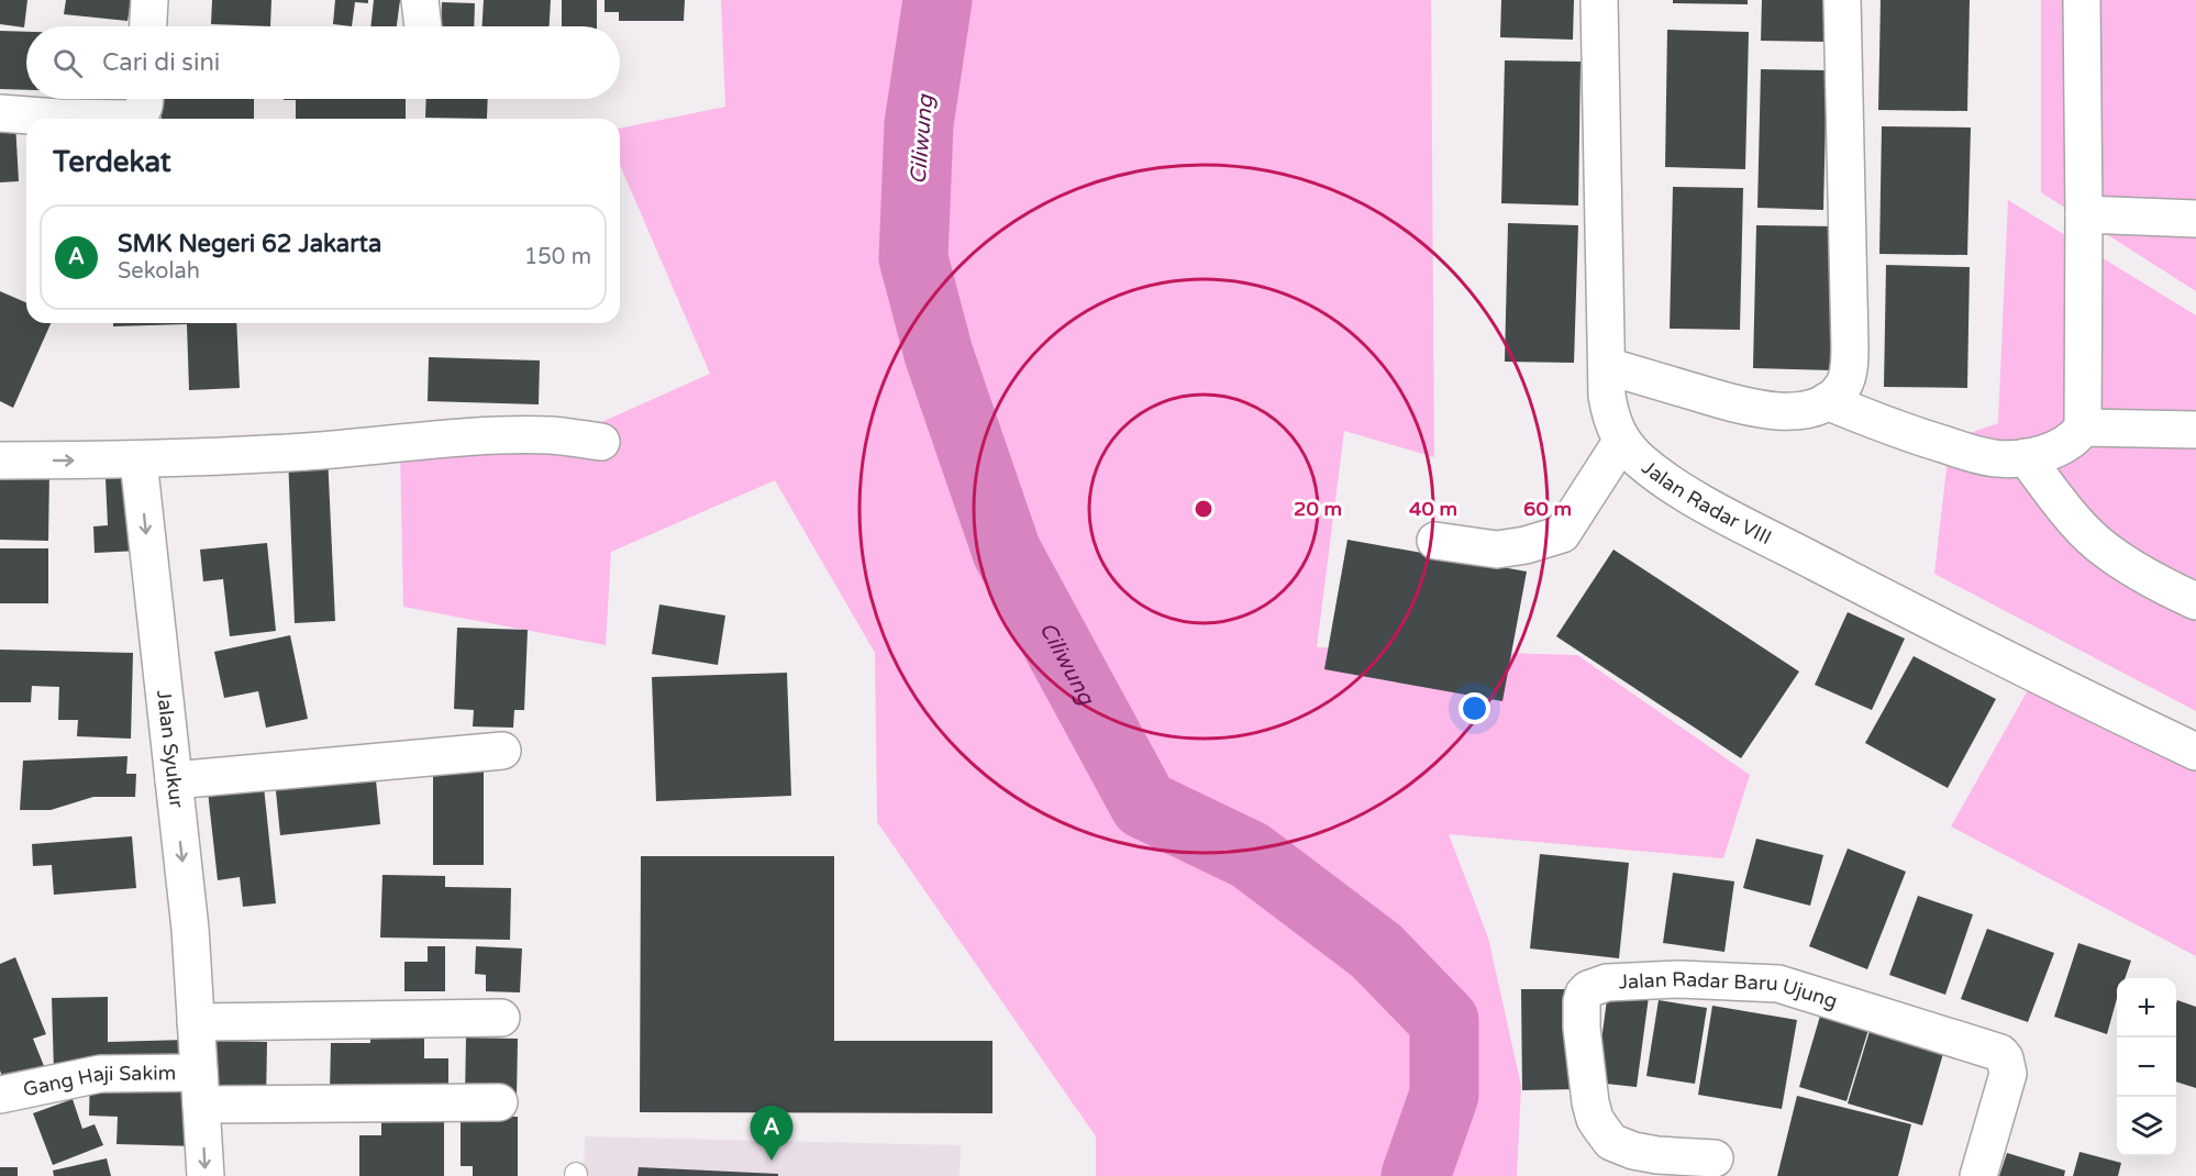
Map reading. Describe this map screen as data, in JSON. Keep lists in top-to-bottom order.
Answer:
{
  "streets": {
    "street": [
      "Jalan Radar VIII",
      "Jalan Syukur",
      "Jalan Radar Baru Ujung",
      "Gang Haji Sakim"
    ]
  },
  "crossings": [
    ["Jalan Syukur", "Gang Haji Sakim"]
  ],
  "one_way": ["Jalan Syukur"],
  "water": ["Ciliwung"],
  "page": {
    "search": "Cari di sini",
    "heading": "Terdekat",
    "list": [
      {
        "mark": "A",
        "name": "SMK Negeri 62 Jakarta",
        "note": "Sekolah",
        "value": "150 m"
      }
    ],
    "map_buttons": ["+", "−"],
    "pins": "A"
  },
  "rings": ["20 m", "40 m", "60 m"]
}
